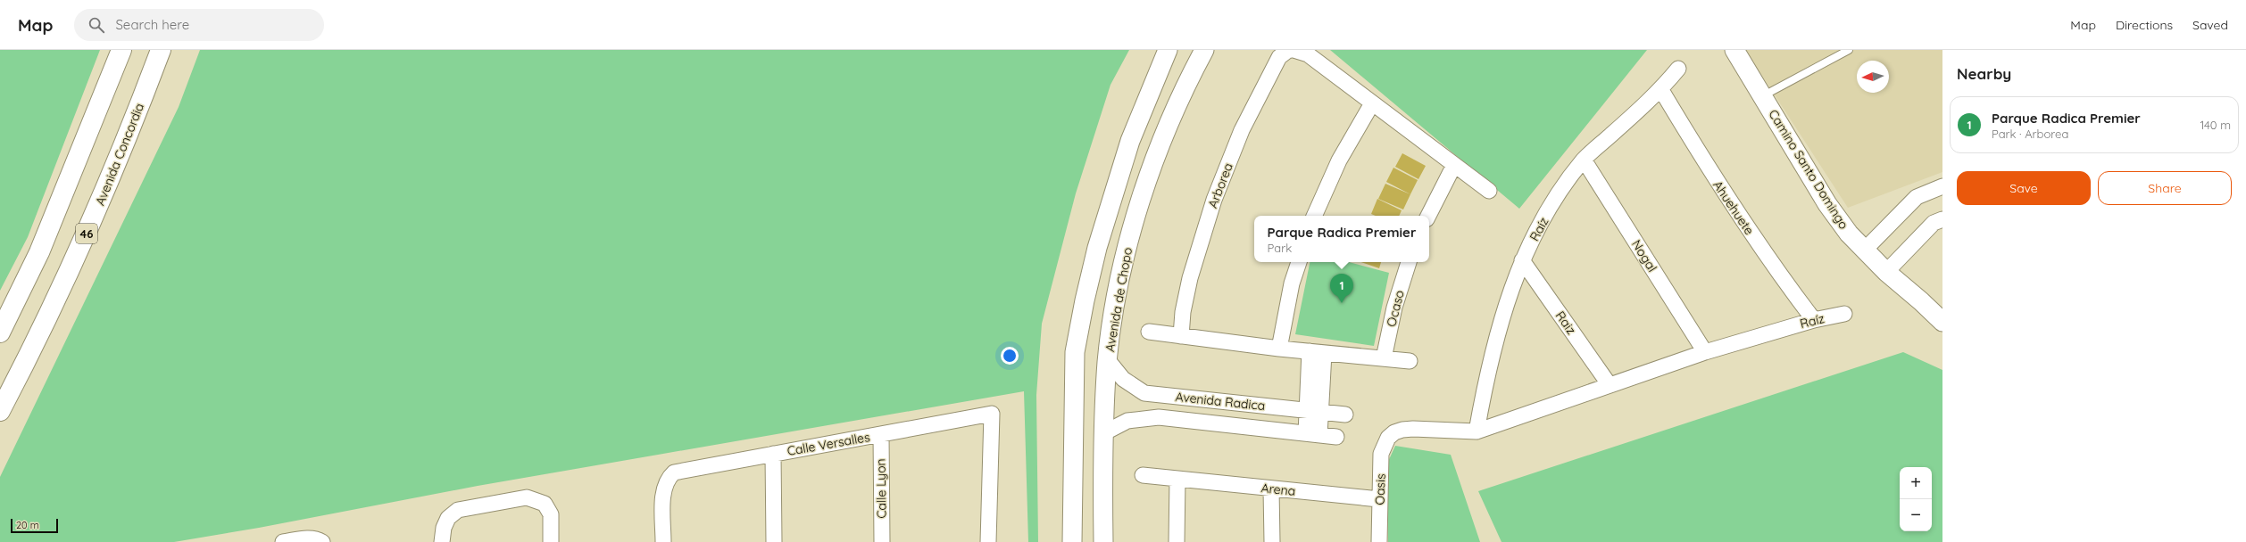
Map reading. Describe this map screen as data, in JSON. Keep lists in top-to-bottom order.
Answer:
{
  "streets": {
    "main road": ["Avenida Concordia", "46"],
    "street": [
      "Camino Santo Domingo",
      "Arborea",
      "Ahuehuete",
      "Raíz",
      "Nogal",
      "Avenida de Chopo",
      "Ocaso",
      "Raiz",
      "Avenida Radica",
      "Calle Versalles",
      "Calle Lyon",
      "Arena",
      "Oasis"
    ]
  },
  "crossings": [
    ["Ahuehuete", "Raíz"],
    ["Raíz", "Nogal"],
    ["Raíz", "Raiz"],
    ["Raíz", "Oasis"],
    ["Avenida de Chopo", "Avenida Radica"],
    ["Calle Versalles", "Calle Lyon"],
    ["Arena", "Oasis"]
  ],
  "scale_bar": "20 m",
  "north": "left",
  "page": {
    "header": "Map",
    "search": "Search here",
    "nav": ["Map", "Directions", "Saved"],
    "heading": "Nearby",
    "list": [
      {
        "mark": "1",
        "name": "Parque Radica Premier",
        "note": "Park · Arborea",
        "value": "140 m"
      }
    ],
    "buttons": ["Save", "Share"],
    "popup": ["Parque Radica Premier", "Park"],
    "pins": "1",
    "map_buttons": ["+", "−"],
    "scale": "20 m"
  }
}
